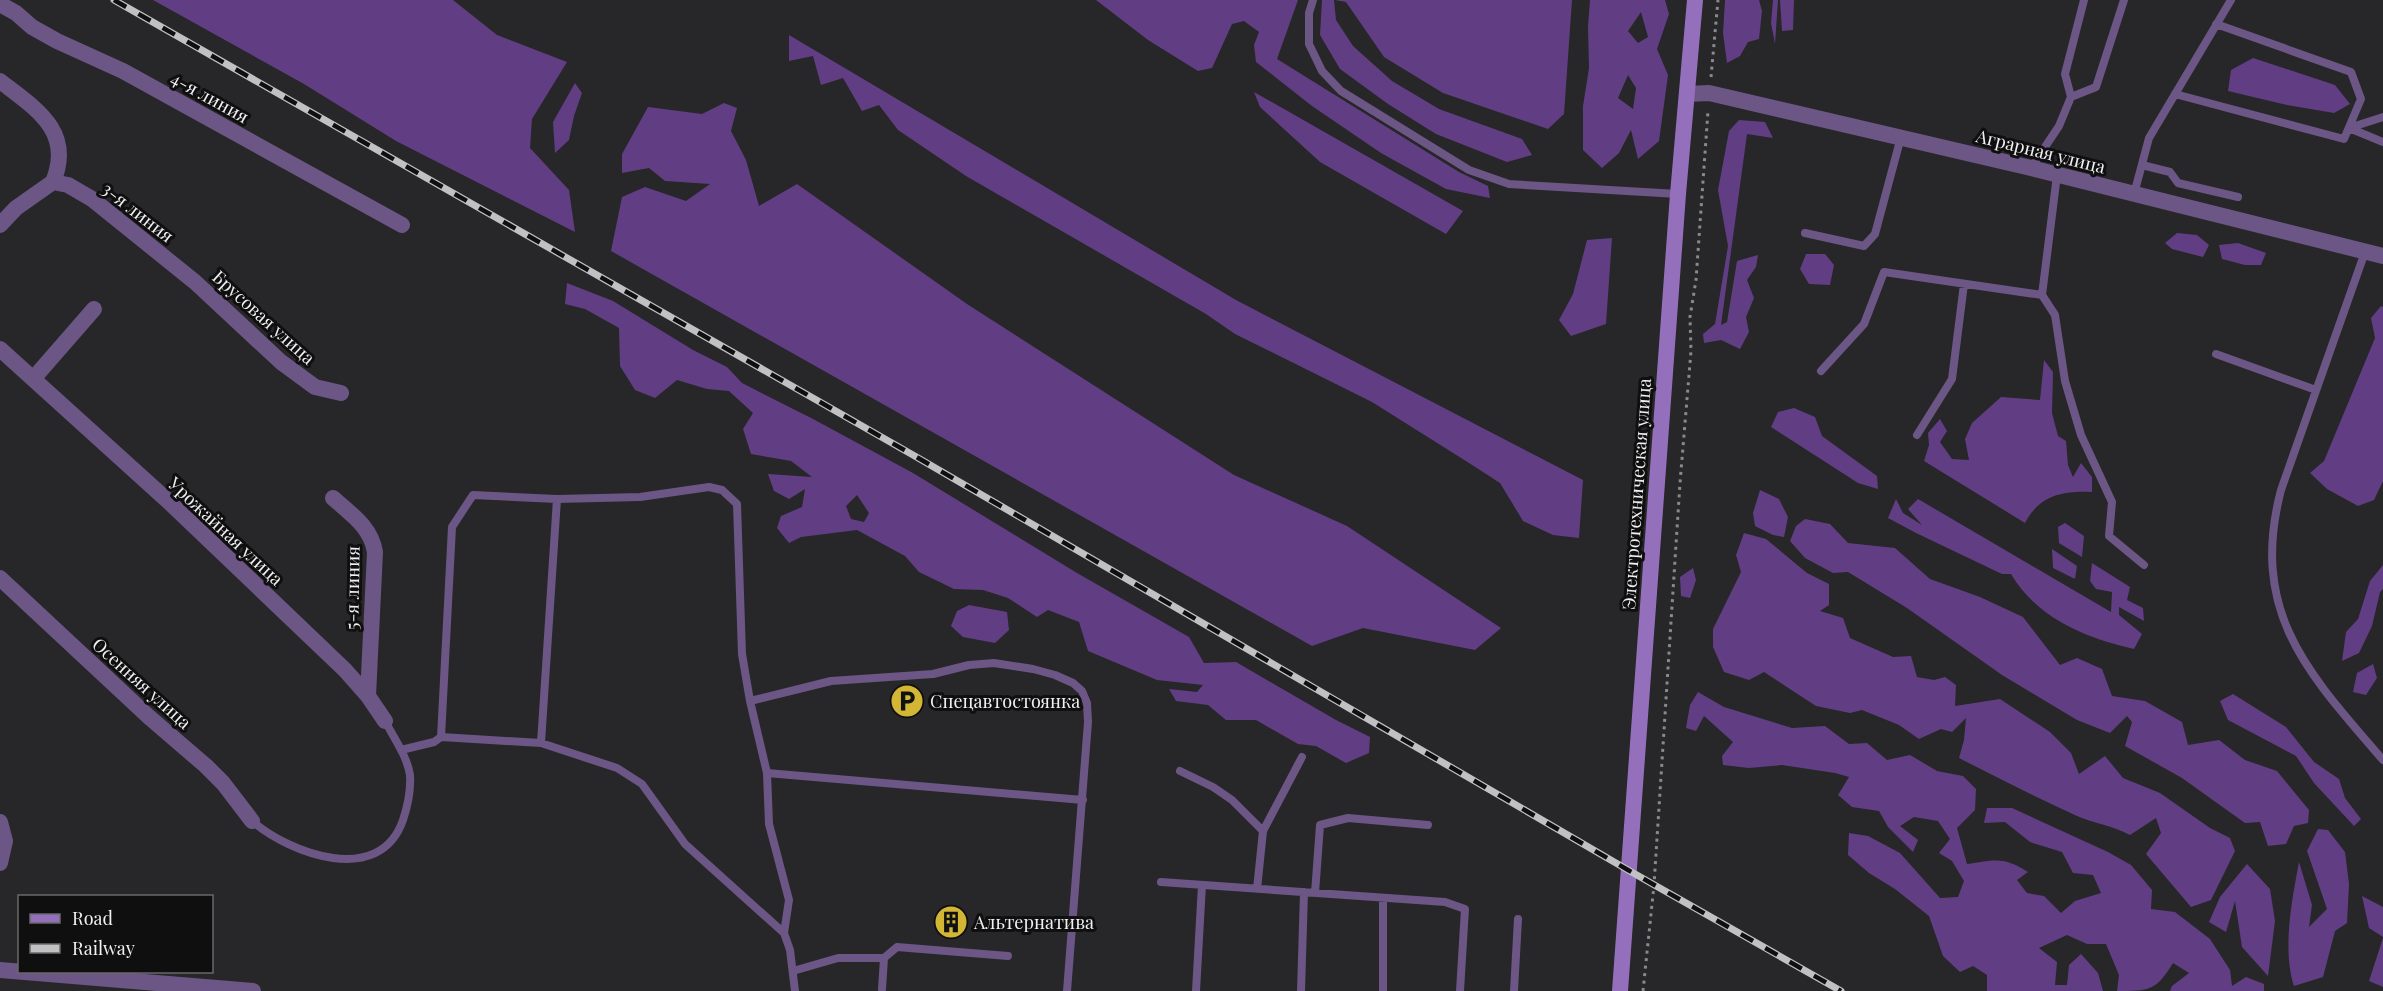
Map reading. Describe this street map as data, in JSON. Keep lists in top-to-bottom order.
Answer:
{
  "streets": {
    "main road": ["Электротехническая улица"],
    "street": [
      "4-я линия",
      "Аграрная улица",
      "3-я линия",
      "Брусовая улица",
      "Урожайная улица",
      "5-я линия",
      "Осенняя улица"
    ]
  },
  "crossings": [
    ["Аграрная улица", "Электротехническая улица"],
    ["3-я линия", "Брусовая улица"],
    ["Урожайная улица", "5-я линия"]
  ],
  "places": {
    "parking": ["Спецавтостоянка"],
    "building": ["Альтернатива"]
  },
  "legend": ["Road", "Railway"]
}
